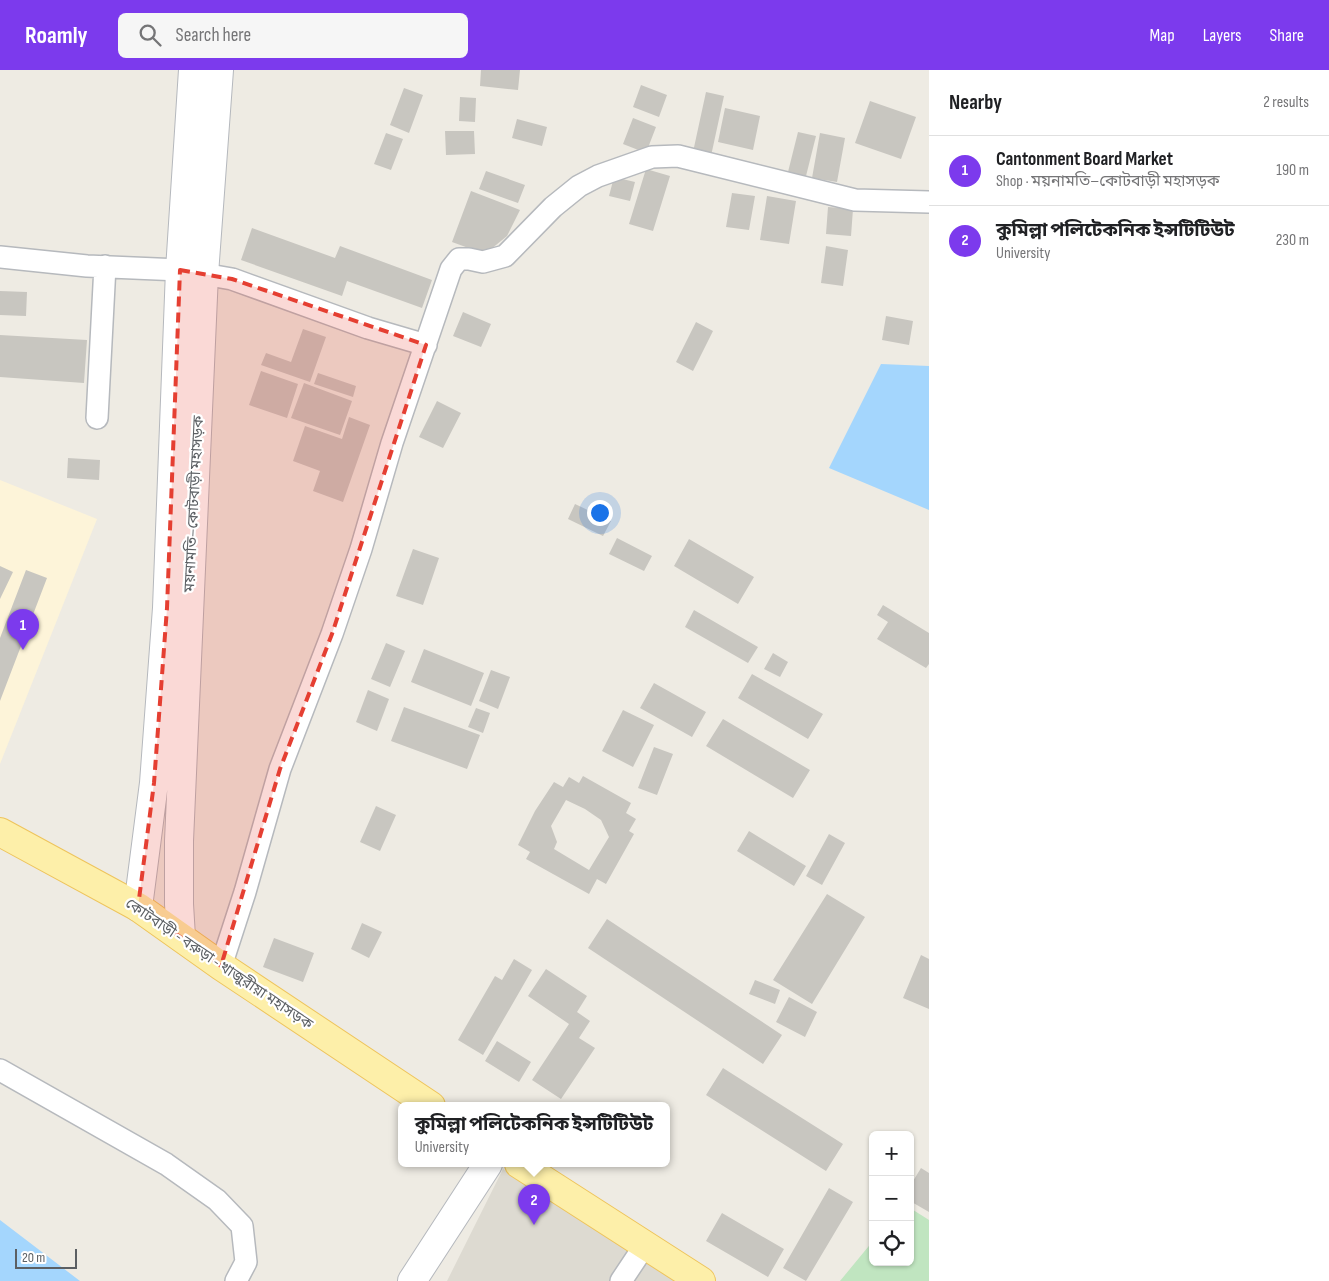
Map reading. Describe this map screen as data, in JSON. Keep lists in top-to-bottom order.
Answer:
{
  "streets": {
    "main road": ["ময়নামতি–কোটবাড়ী মহাসড়ক", "কোটবাড়ী - বরুড়া - খাজুরীয়া মহাসড়ক"]
  },
  "crossings": [
    ["ময়নামতি–কোটবাড়ী মহাসড়ক", "কোটবাড়ী - বরুড়া - খাজুরীয়া মহাসড়ক"]
  ],
  "scale_bar": "20 m",
  "page": {
    "header": "Roamly",
    "search": "Search here",
    "nav": ["Map", "Layers", "Share"],
    "heading": ["Nearby", "2 results"],
    "list": [
      {
        "mark": "1",
        "name": "Cantonment Board Market",
        "note": "Shop · ময়নামতি–কোটবাড়ী মহাসড়ক",
        "value": "190 m"
      },
      {
        "mark": "2",
        "name": "কুমিল্লা পলিটেকনিক ইন্সটিটিউট",
        "note": "University",
        "value": "230 m"
      }
    ],
    "pins": ["1", "2"],
    "popup": ["কুমিল্লা পলিটেকনিক ইন্সটিটিউট", "University"],
    "map_buttons": ["+", "−"],
    "scale": "20 m"
  }
}
